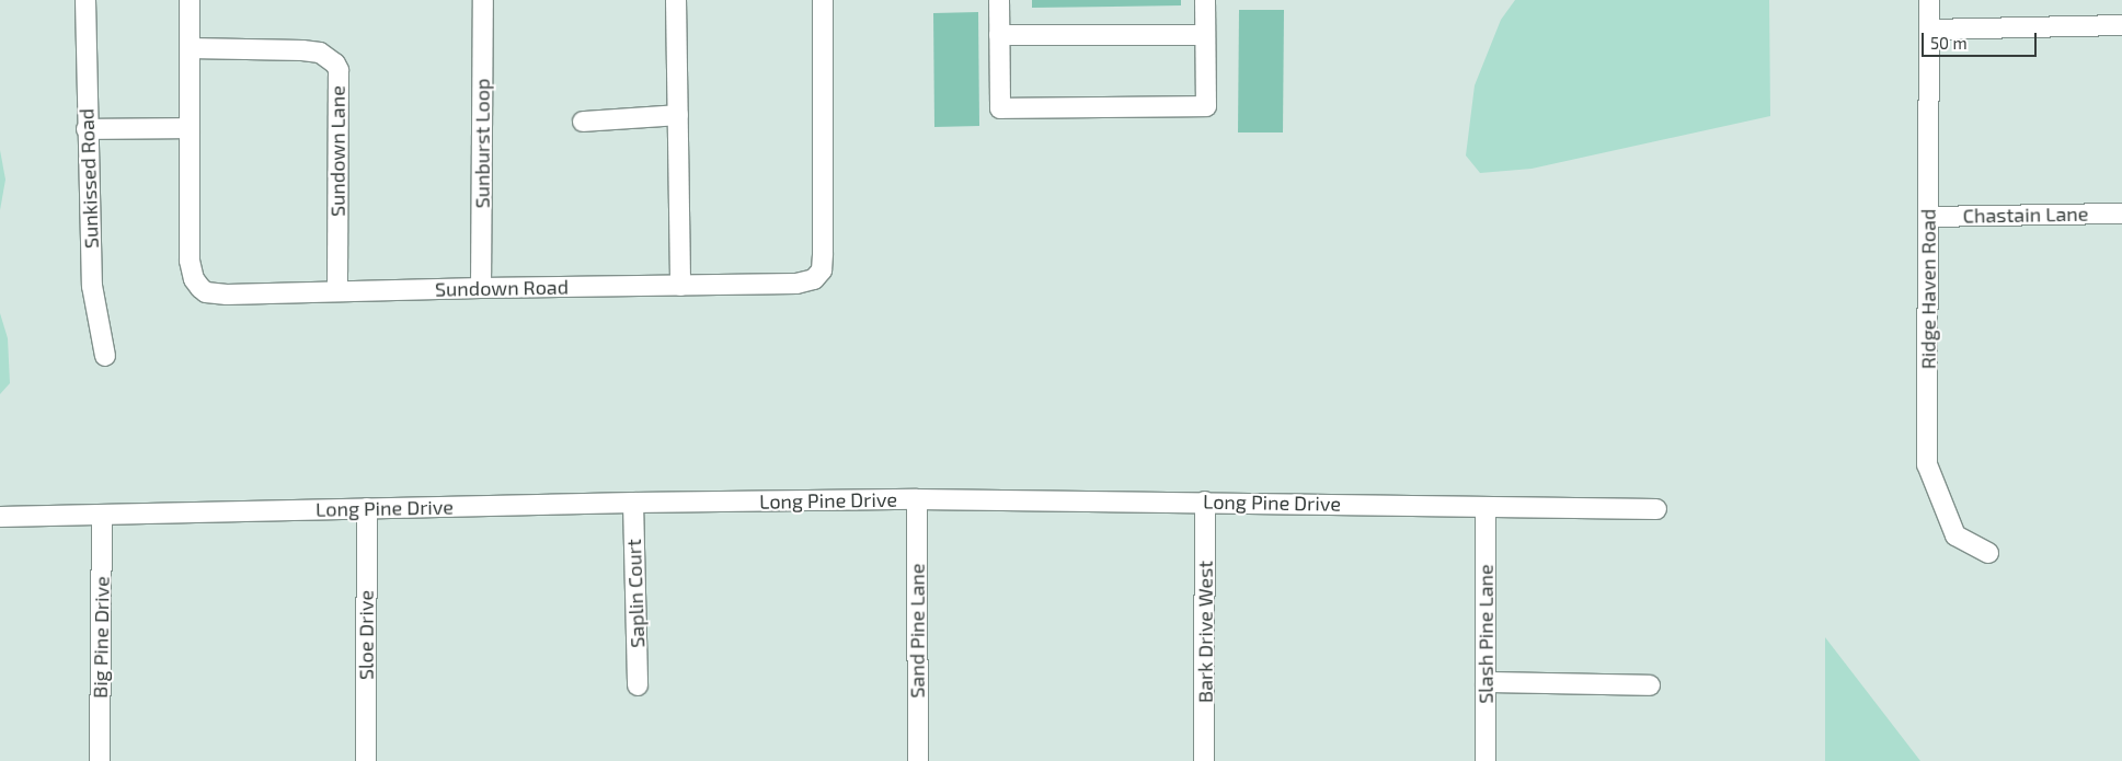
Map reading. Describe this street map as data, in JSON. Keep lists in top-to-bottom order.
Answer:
{
  "streets": {
    "street": [
      "Sunburst Loop",
      "Sundown Lane",
      "Sunkissed Road",
      "Chastain Lane",
      "Sundown Road",
      "Ridge Haven Road",
      "Long Pine Drive",
      "Saplin Court",
      "Sand Pine Lane",
      "Bark Drive West",
      "Slash Pine Lane",
      "Sloe Drive",
      "Big Pine Drive"
    ]
  },
  "crossings": [
    ["Sunburst Loop", "Sundown Road"],
    ["Sundown Lane", "Sundown Road"],
    ["Chastain Lane", "Ridge Haven Road"],
    ["Long Pine Drive", "Saplin Court"],
    ["Long Pine Drive", "Sand Pine Lane"],
    ["Long Pine Drive", "Bark Drive West"],
    ["Long Pine Drive", "Slash Pine Lane"],
    ["Long Pine Drive", "Sloe Drive"],
    ["Long Pine Drive", "Big Pine Drive"]
  ],
  "scale_bar": "50 m"
}
